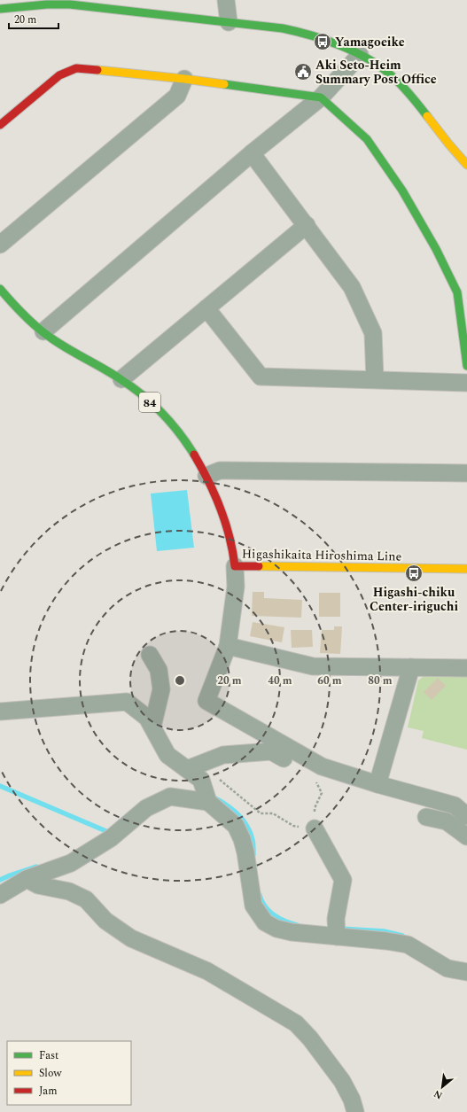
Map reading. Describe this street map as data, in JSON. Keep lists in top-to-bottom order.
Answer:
{
  "streets": {
    "street": ["84", "Higashikaita Hiroshima Line"]
  },
  "places": {
    "bus stop": ["Yamagoeike", "Higashi-chiku Center-iriguchi"],
    "public building": ["Aki Seto-Heim Summary Post Office"]
  },
  "legend": ["Fast", "Slow", "Jam"],
  "scale_bar": "20 m",
  "north": "bottom left",
  "rings": [
    "20 m",
    "40 m",
    "60 m",
    "80 m"
  ]
}
